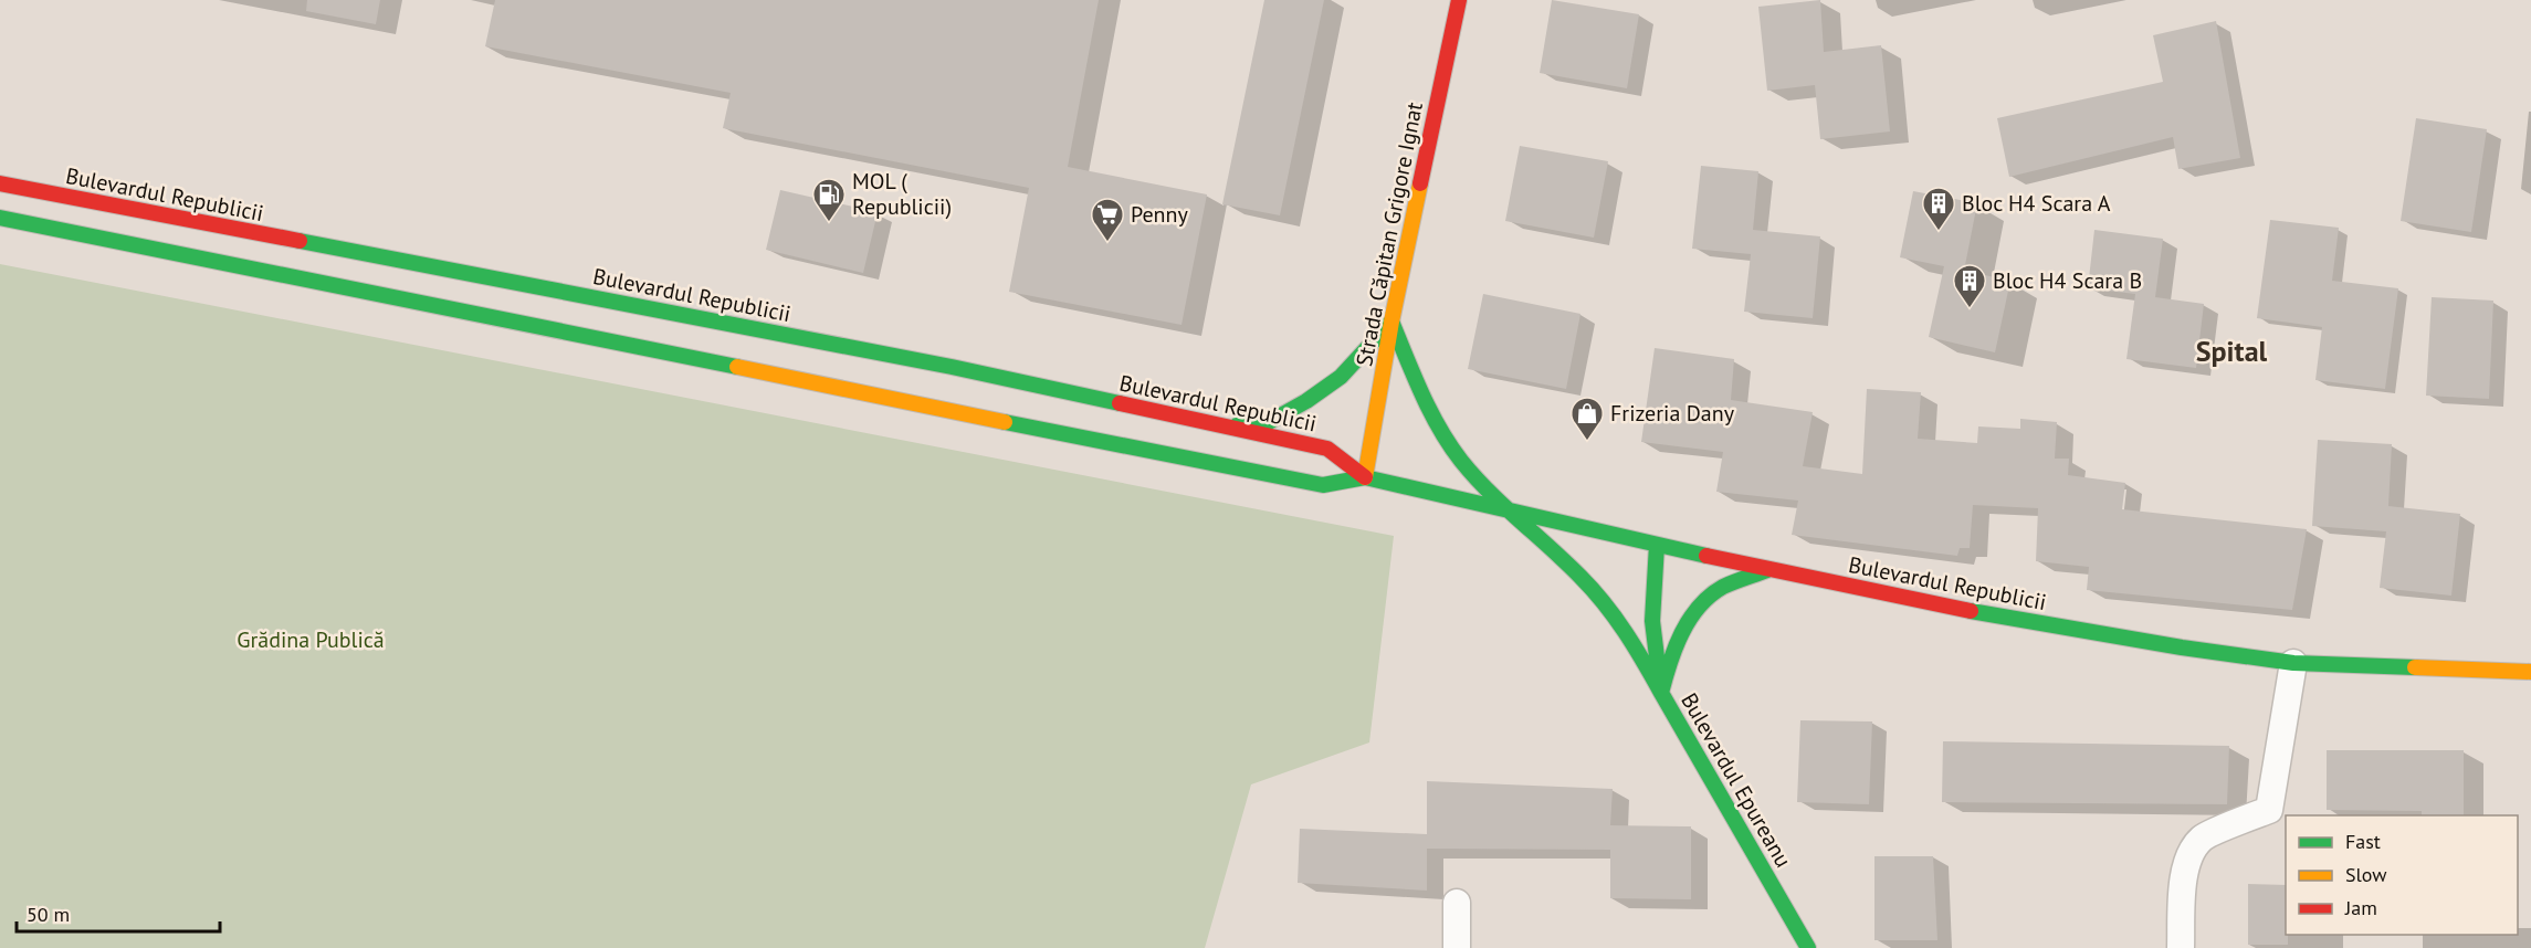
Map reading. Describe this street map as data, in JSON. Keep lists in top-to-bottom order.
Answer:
{
  "streets": {
    "main road": ["Bulevardul Republicii", "Strada Căpitan Grigore Ignat", "Bulevardul Epureanu"]
  },
  "crossings": [
    ["Bulevardul Republicii", "Strada Căpitan Grigore Ignat"],
    ["Bulevardul Republicii", "Bulevardul Epureanu"]
  ],
  "districts": ["Spital"],
  "parks": ["Grădina Publică"],
  "places": {
    "fuel station": ["MOL ( Republicii)"],
    "building": ["Bloc H4 Scara A", "Bloc H4 Scara B"],
    "supermarket": ["Penny"],
    "shop": ["Frizeria Dany"]
  },
  "legend": ["Fast", "Slow", "Jam"],
  "scale_bar": "50 m"
}
